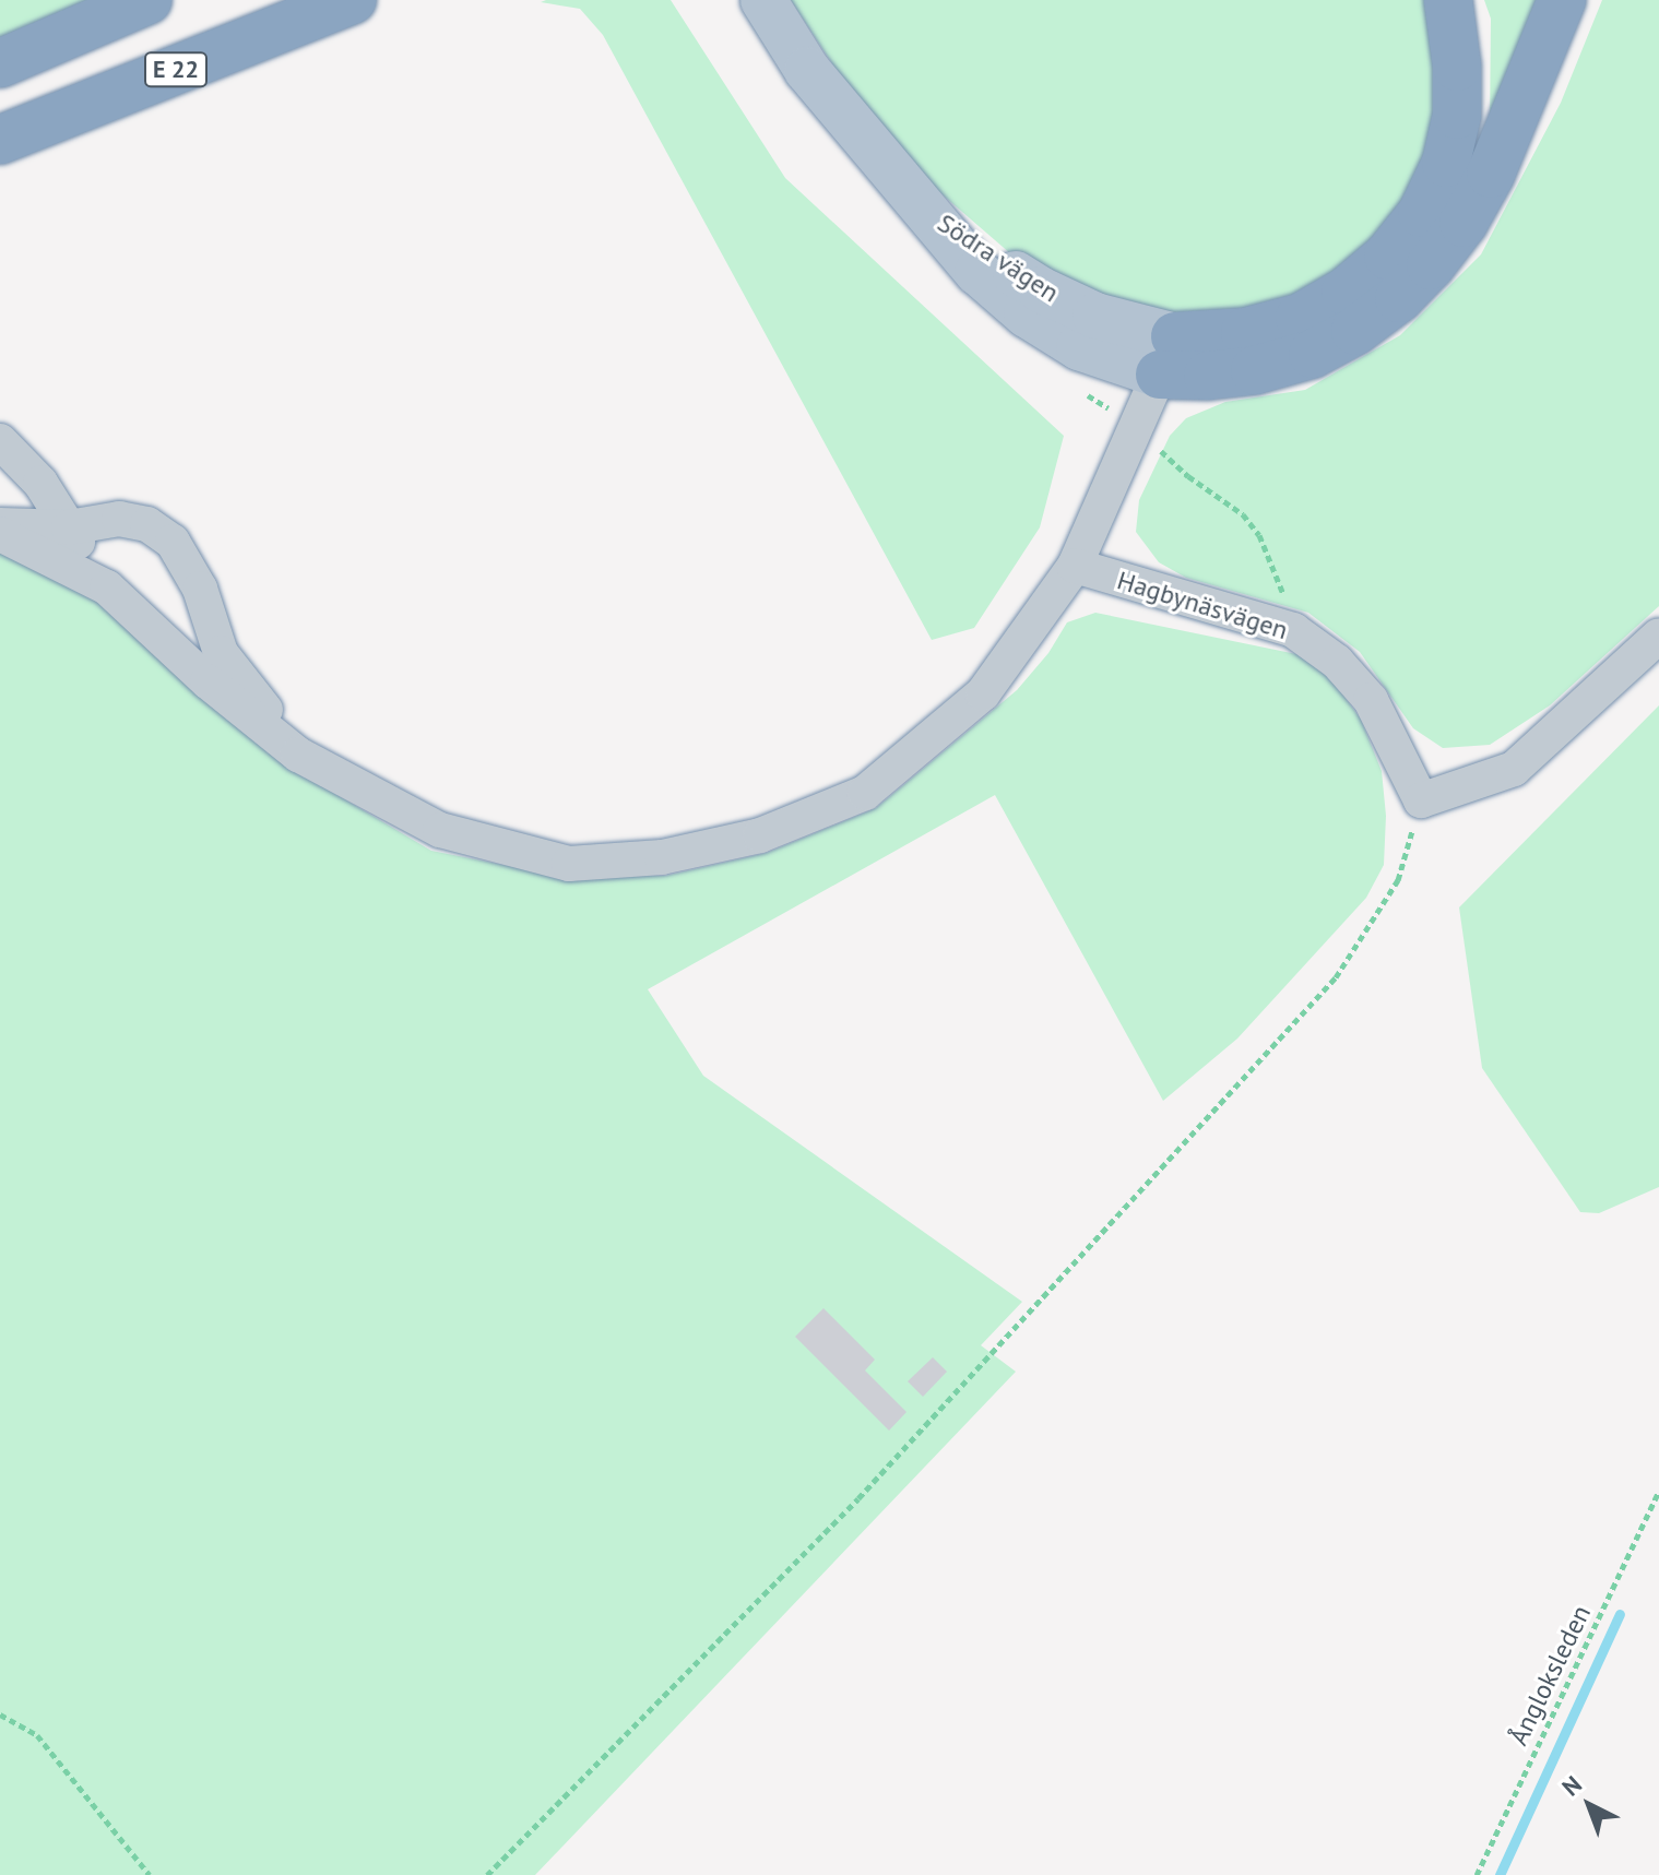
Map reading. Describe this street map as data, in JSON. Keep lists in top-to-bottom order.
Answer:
{
  "streets": {
    "highway": ["E 22"],
    "main road": ["Södra vägen"],
    "street": ["Hagbynäsvägen"],
    "path": ["Ångloksleden"]
  },
  "north": "top left"
}
